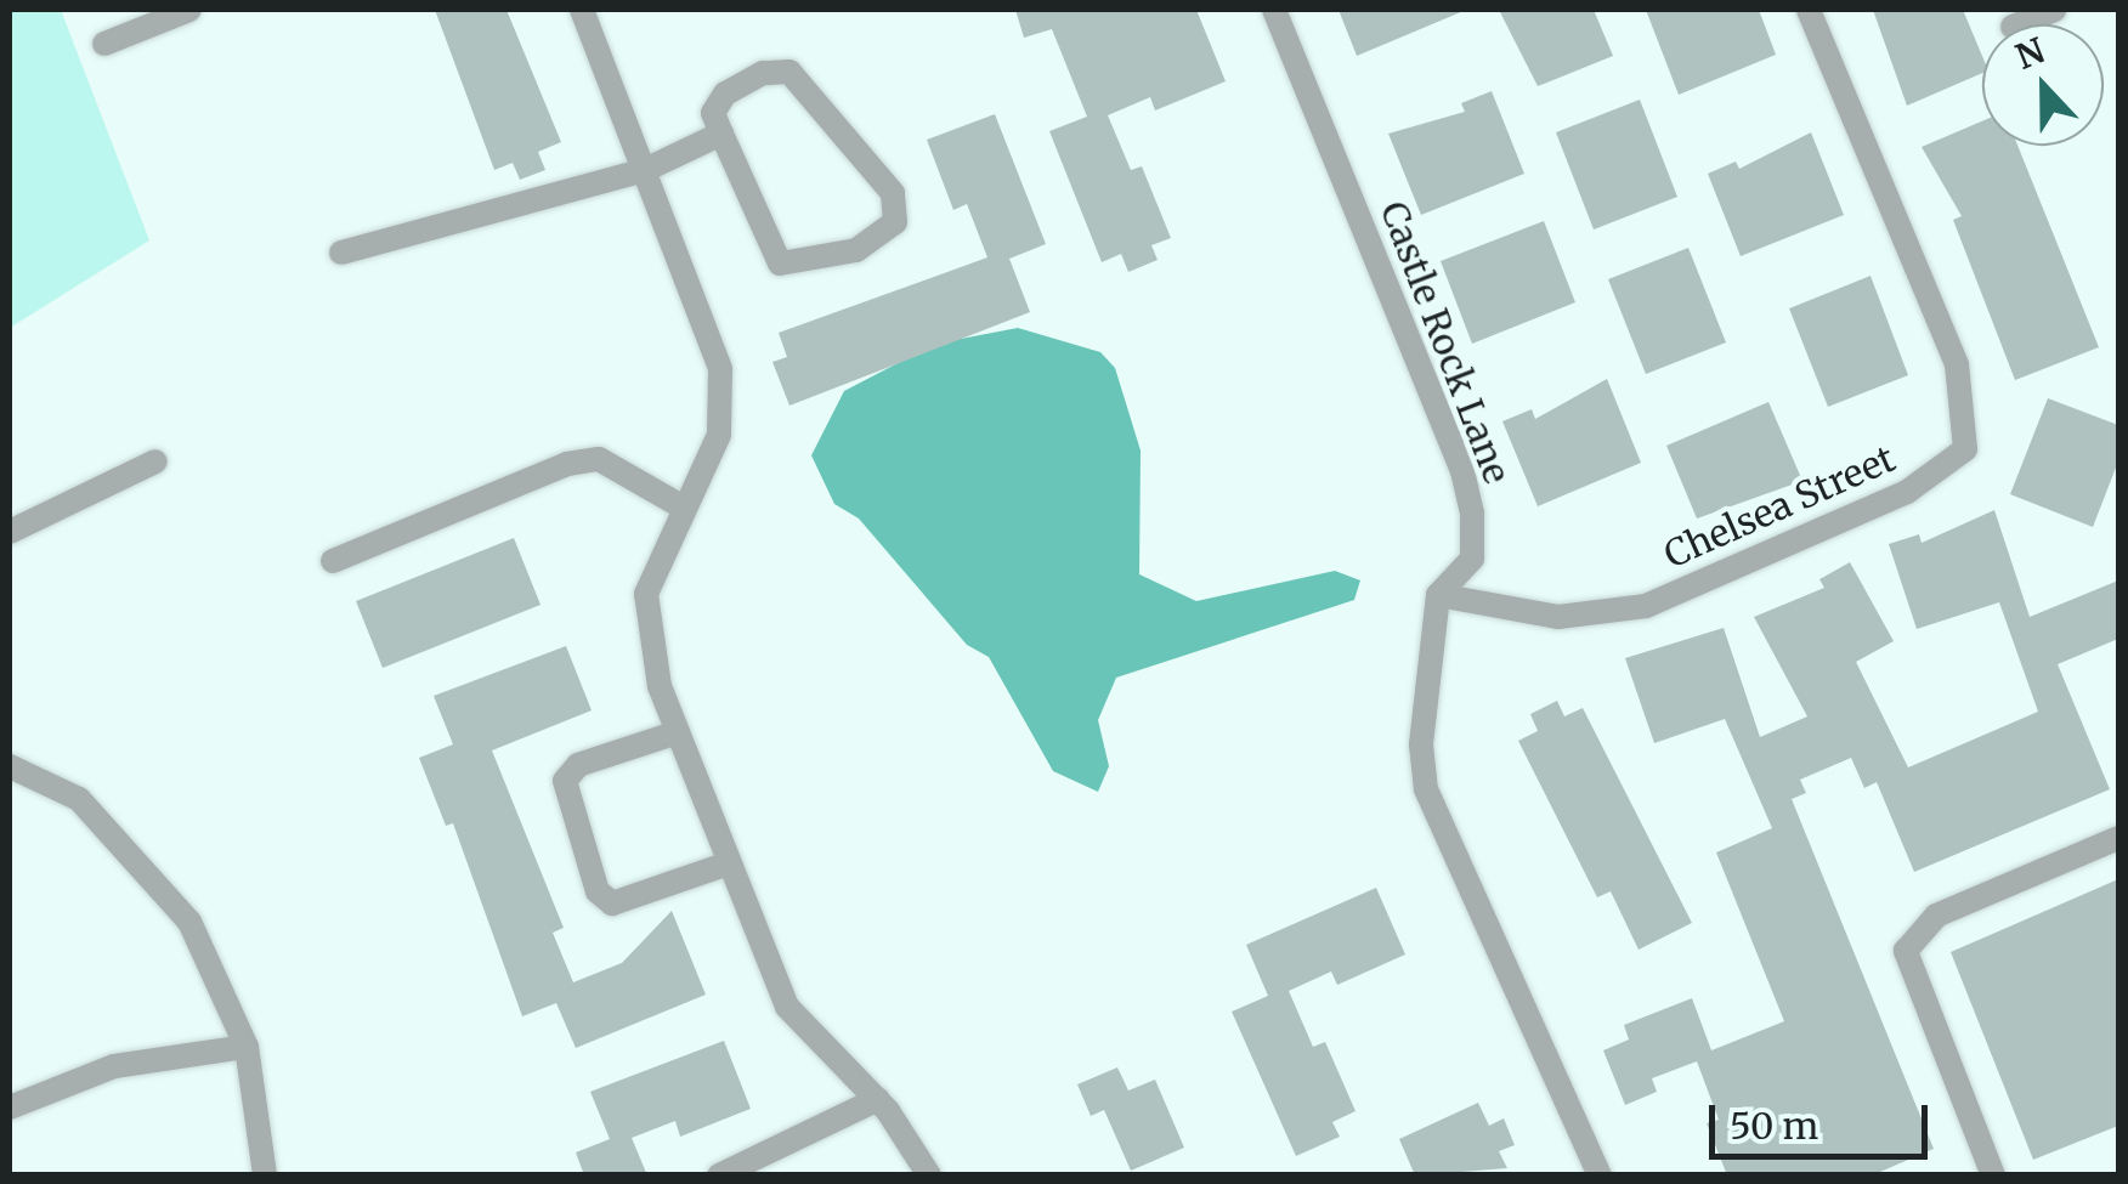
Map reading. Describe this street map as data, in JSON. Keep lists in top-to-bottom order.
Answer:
{
  "streets": {
    "street": ["Castle Rock Lane", "Chelsea Street"]
  },
  "crossings": [
    ["Castle Rock Lane", "Chelsea Street"]
  ],
  "scale_bar": "50 m",
  "north": "top"
}
